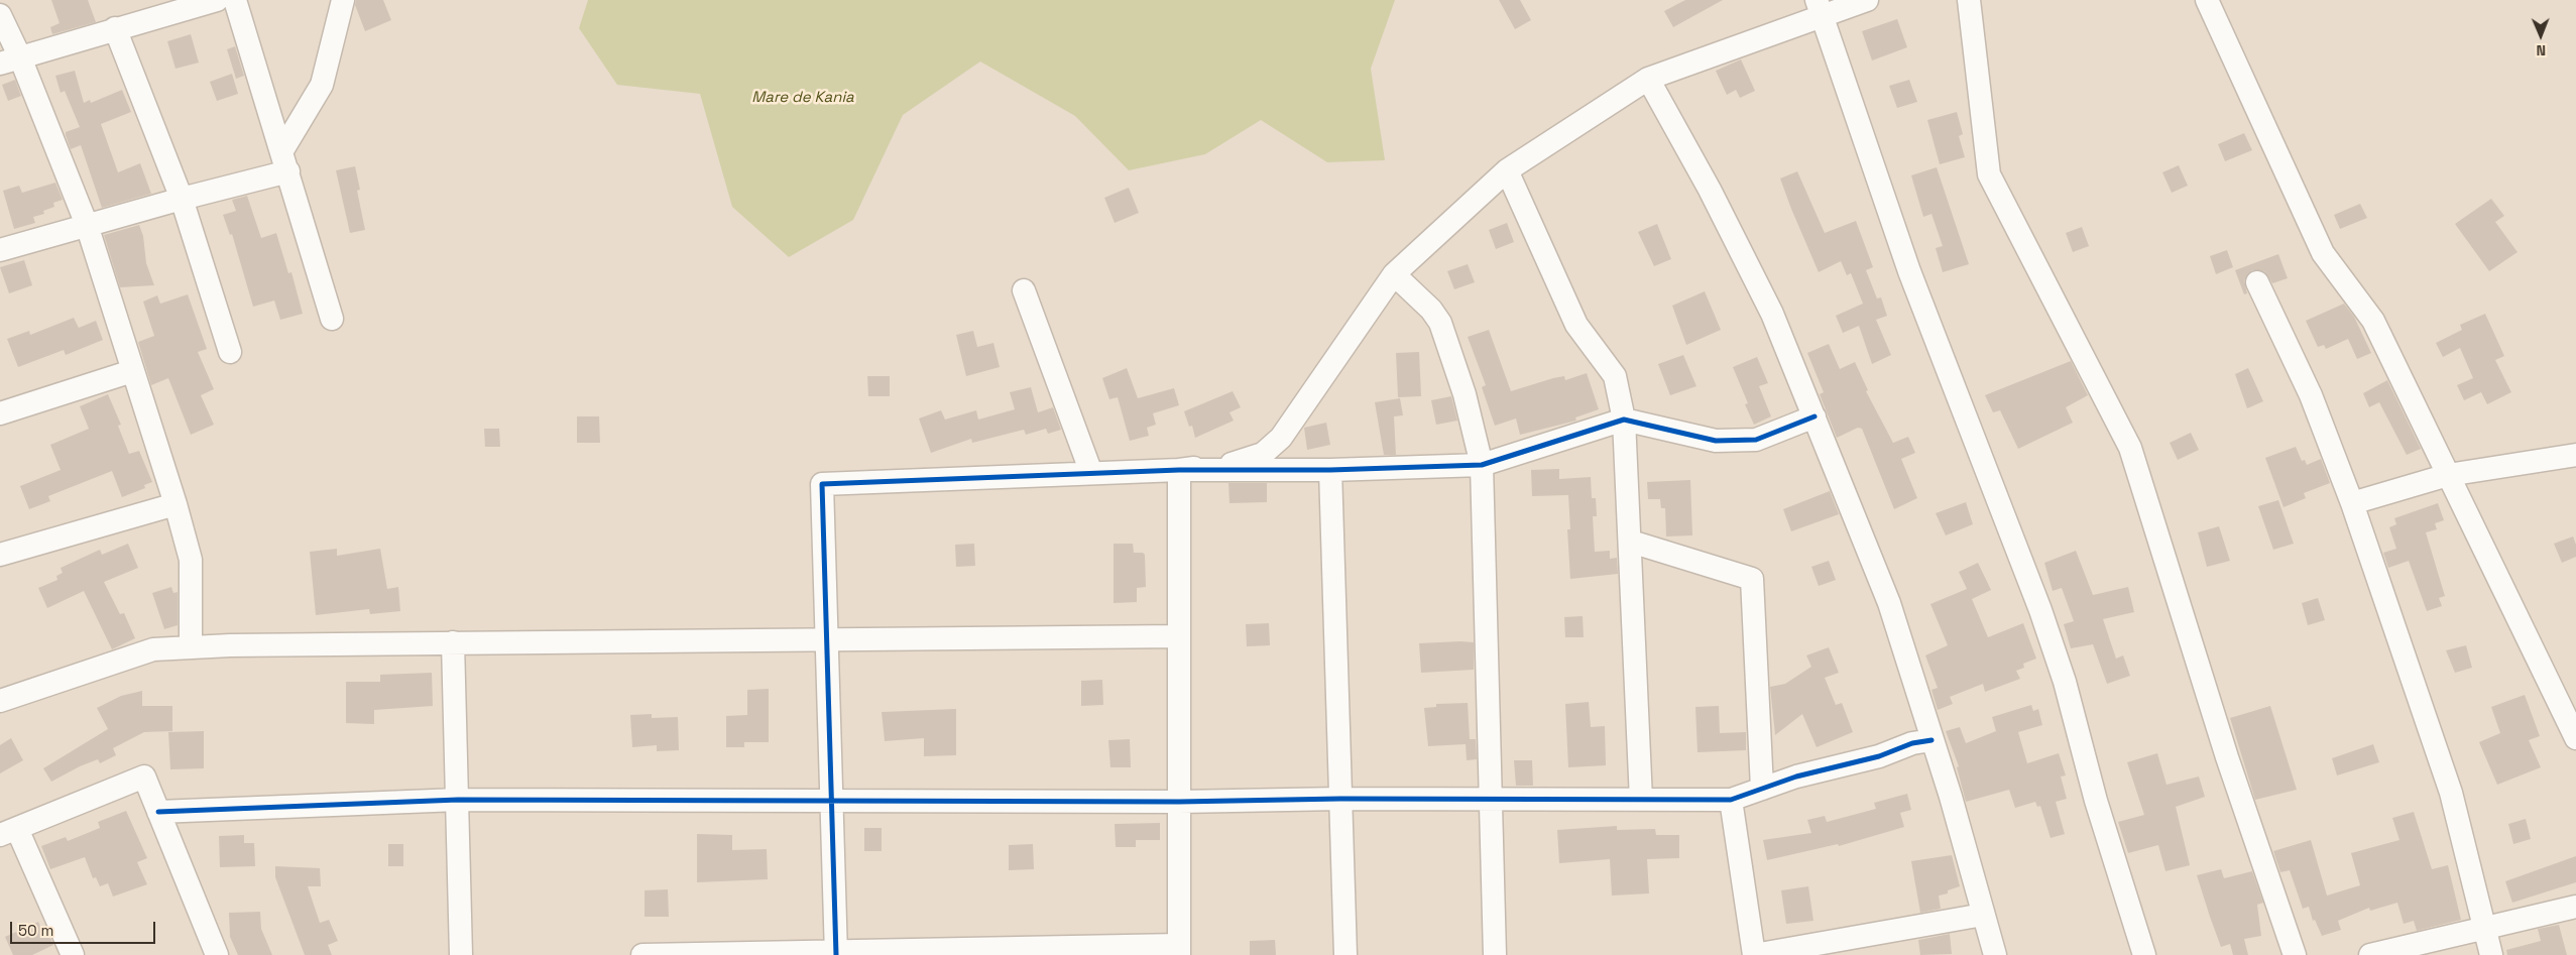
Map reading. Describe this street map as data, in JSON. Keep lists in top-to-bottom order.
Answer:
{
  "water": ["Mare de Kania"],
  "scale_bar": "50 m",
  "north": "bottom"
}
